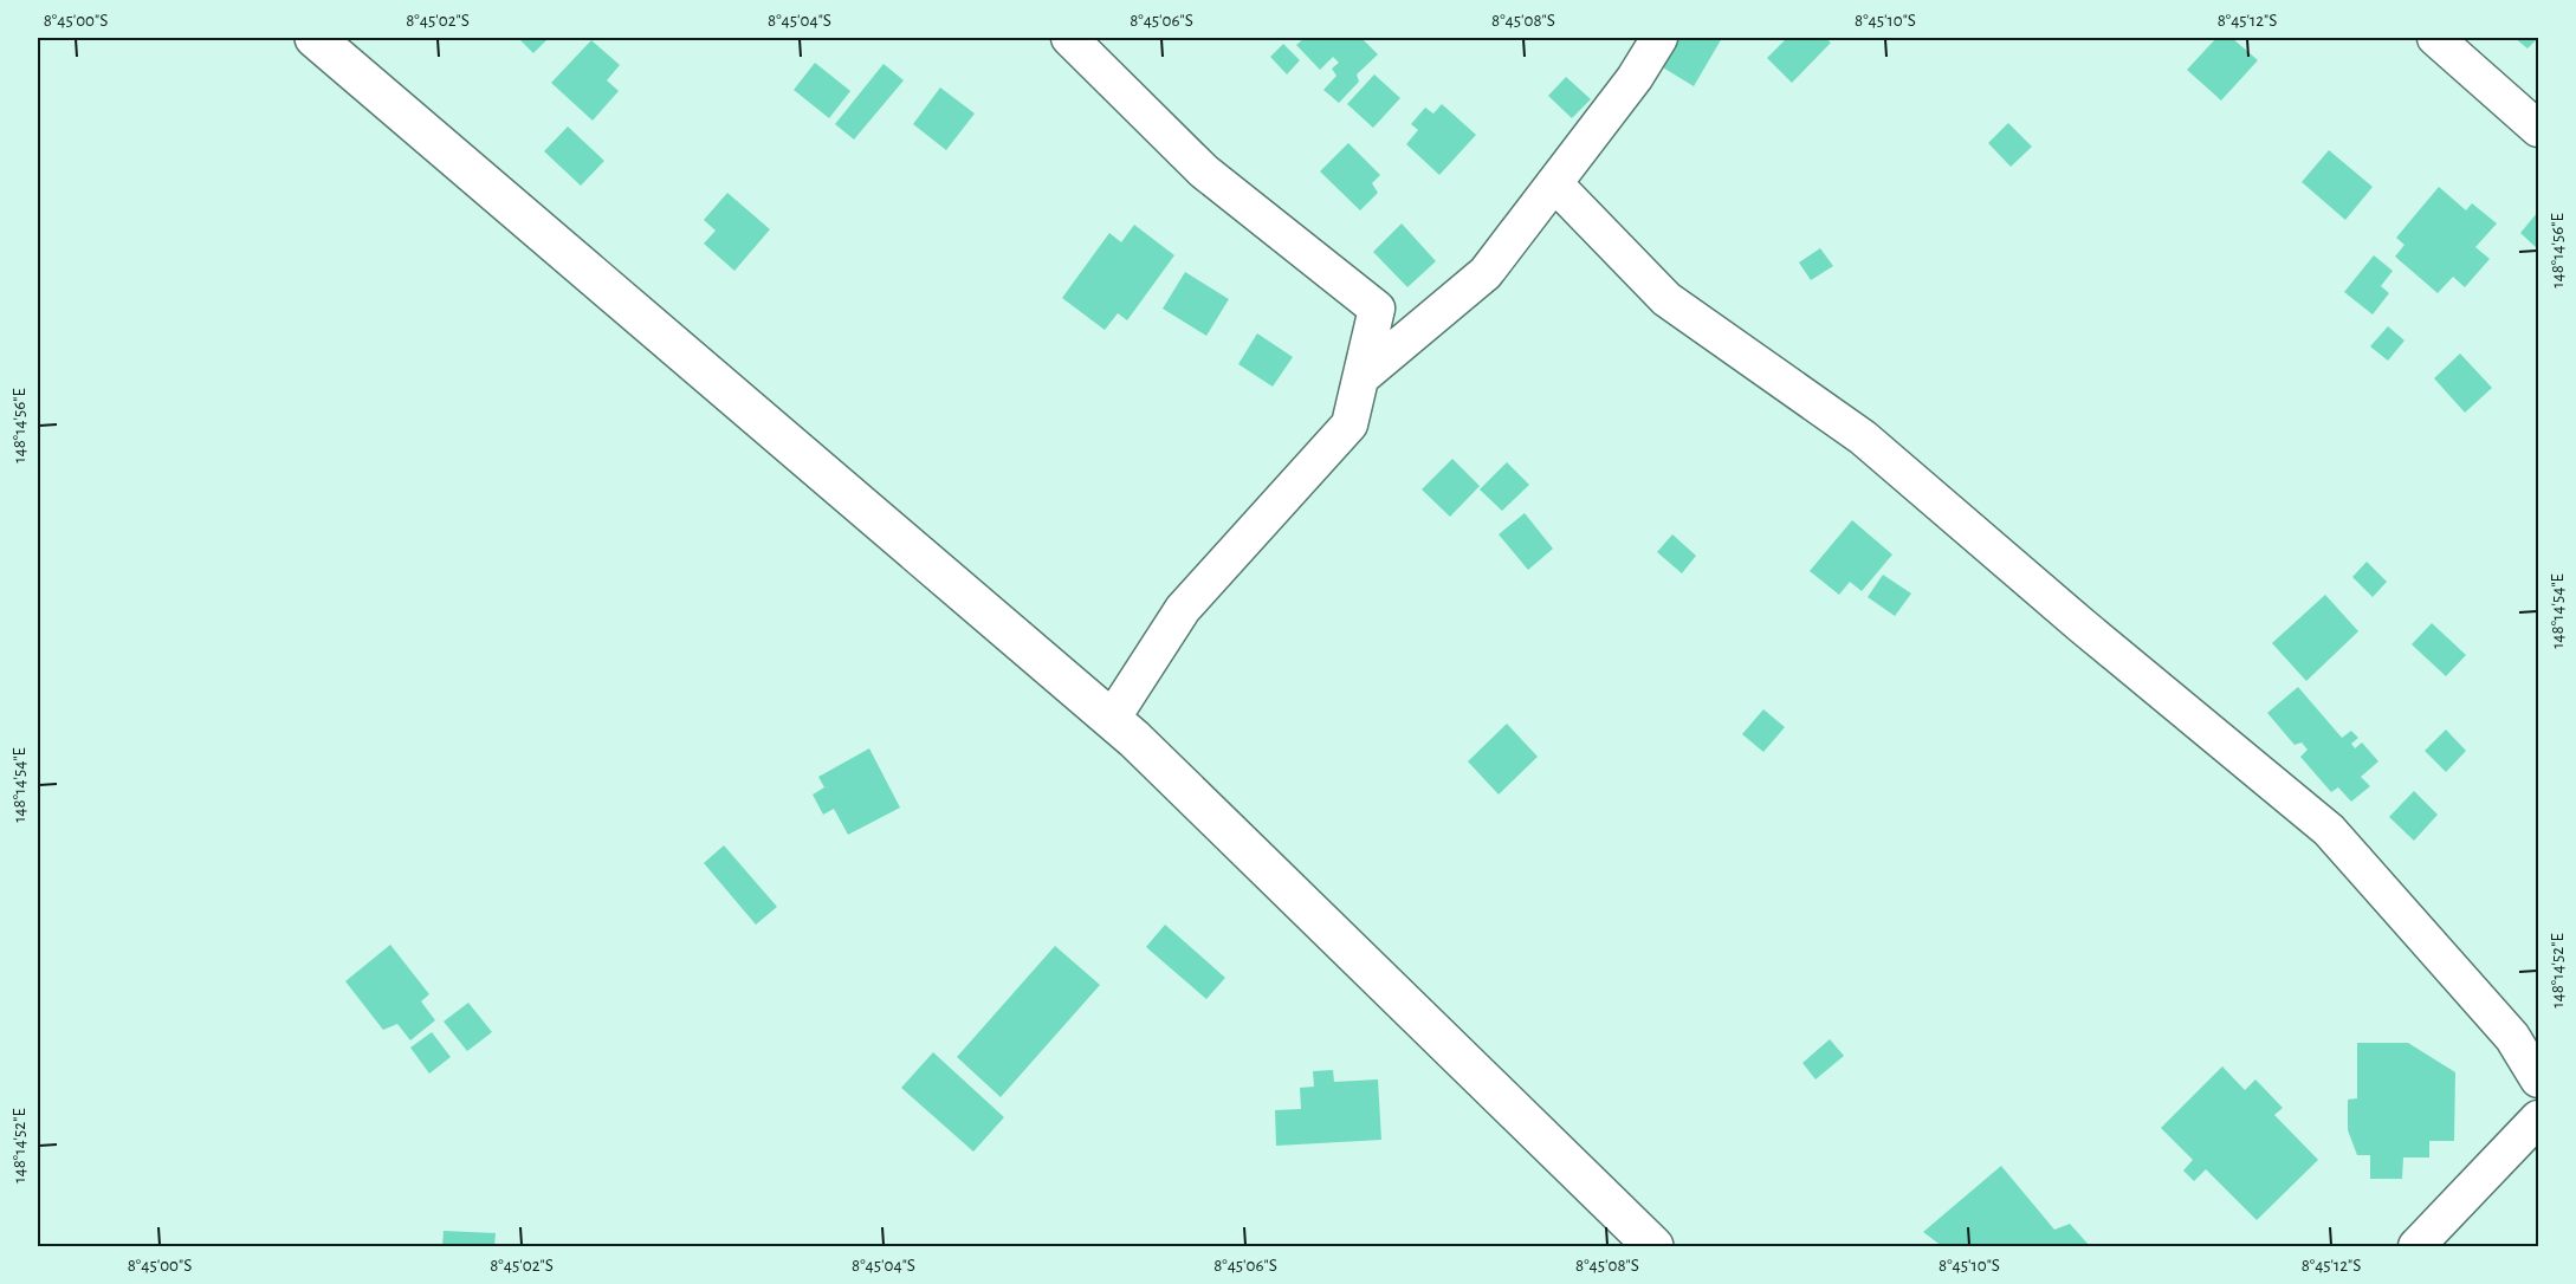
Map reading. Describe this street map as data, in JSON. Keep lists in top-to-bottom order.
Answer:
{
  "coordinates": [
    "8°45'00\"S",
    "8°45'02\"S",
    "8°45'04\"S",
    "8°45'06\"S",
    "8°45'08\"S",
    "8°45'10\"S",
    "8°45'12\"S",
    "148°14'56\"E",
    "148°14'54\"E",
    "148°14'52\"E"
  ]
}
